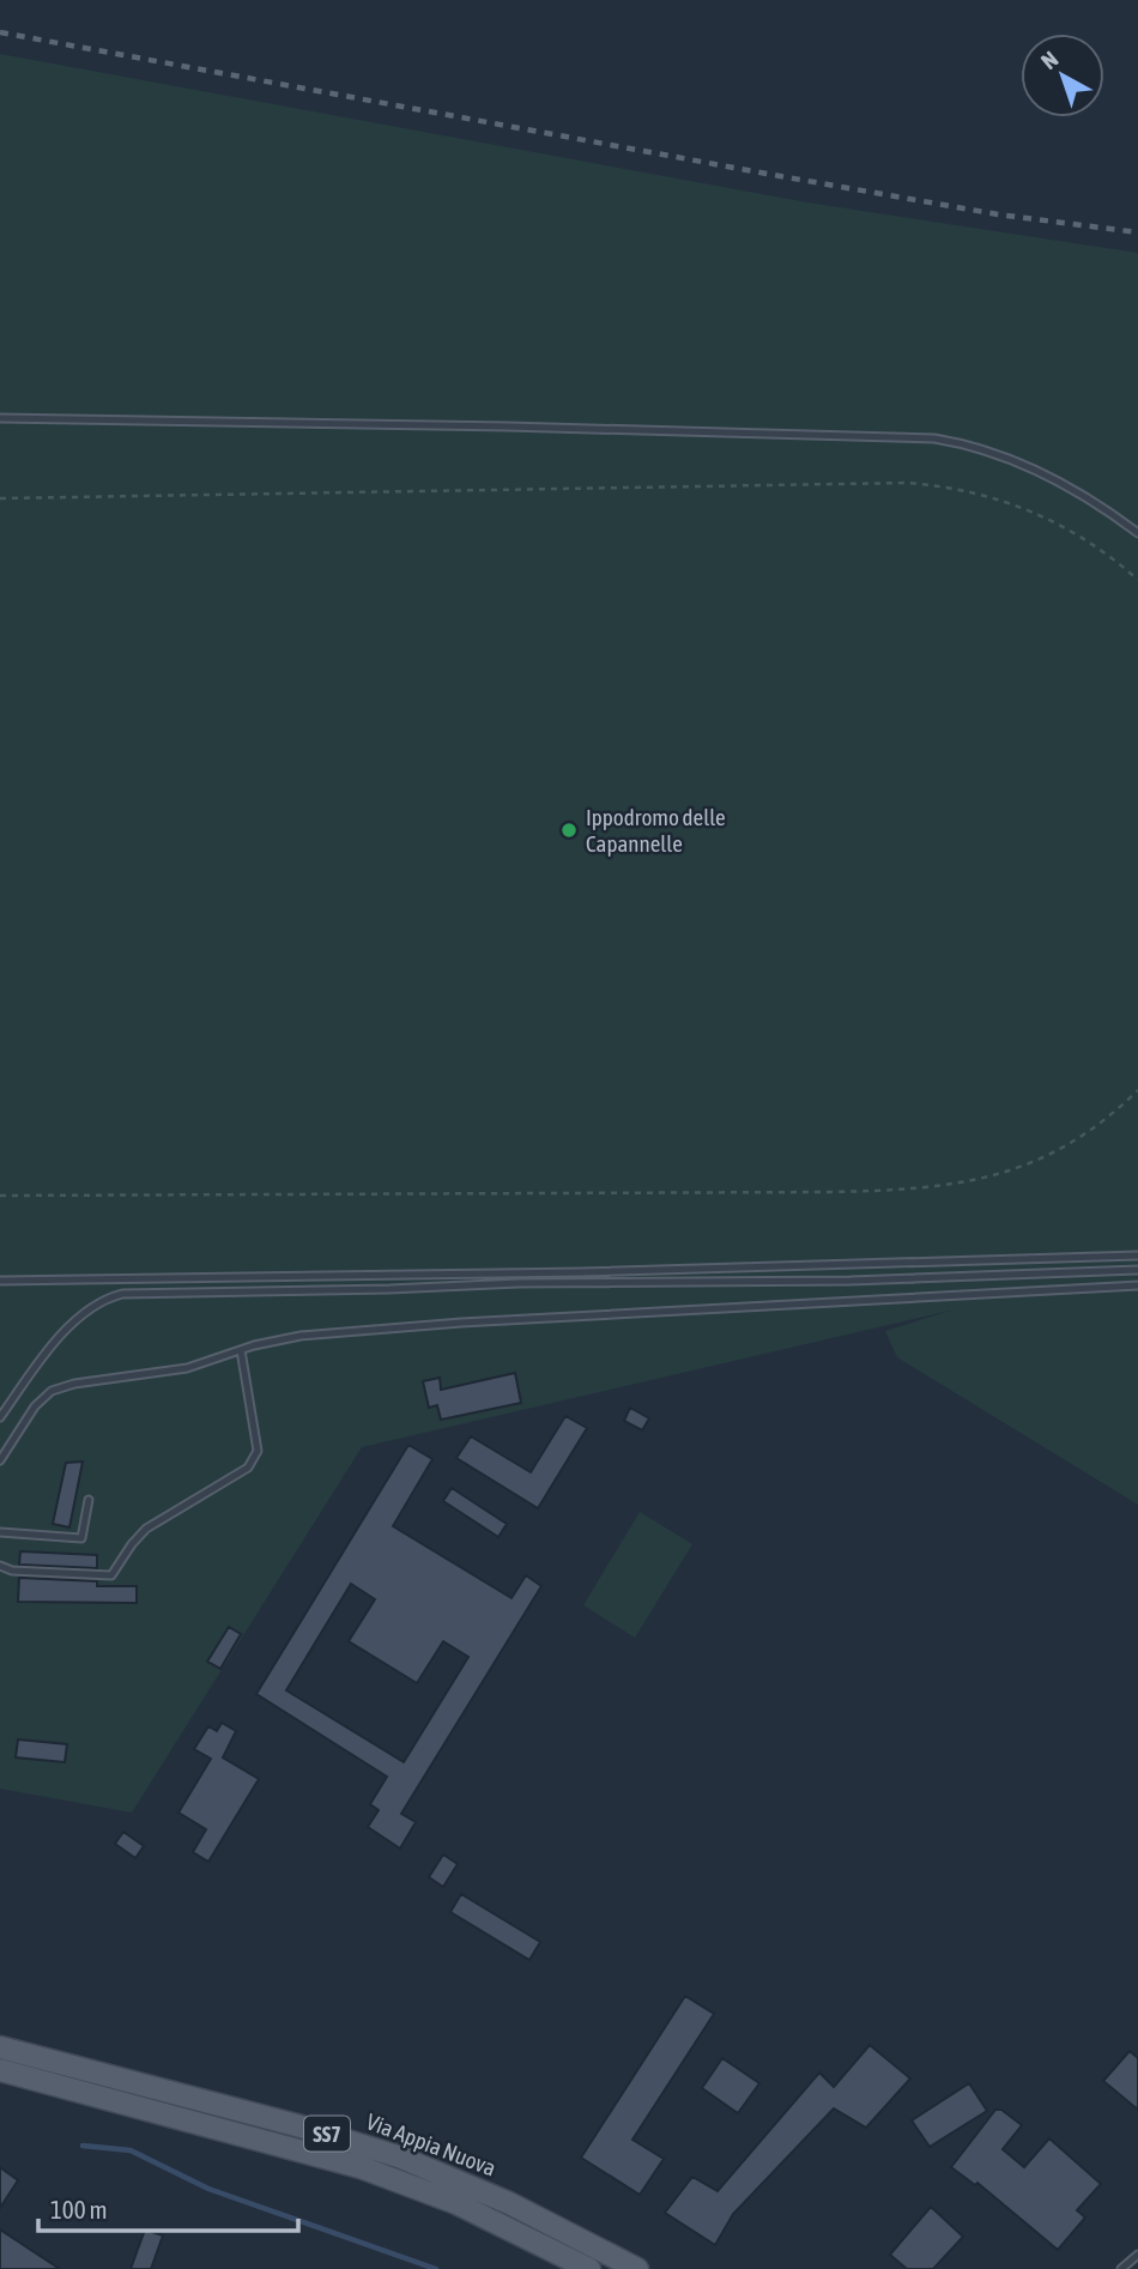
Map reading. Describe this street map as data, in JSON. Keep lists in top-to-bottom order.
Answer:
{
  "streets": {
    "main road": ["SS7", "Via Appia Nuova"]
  },
  "places": ["Ippodromo delle Capannelle"],
  "scale_bar": "100 m",
  "north": "top left"
}
